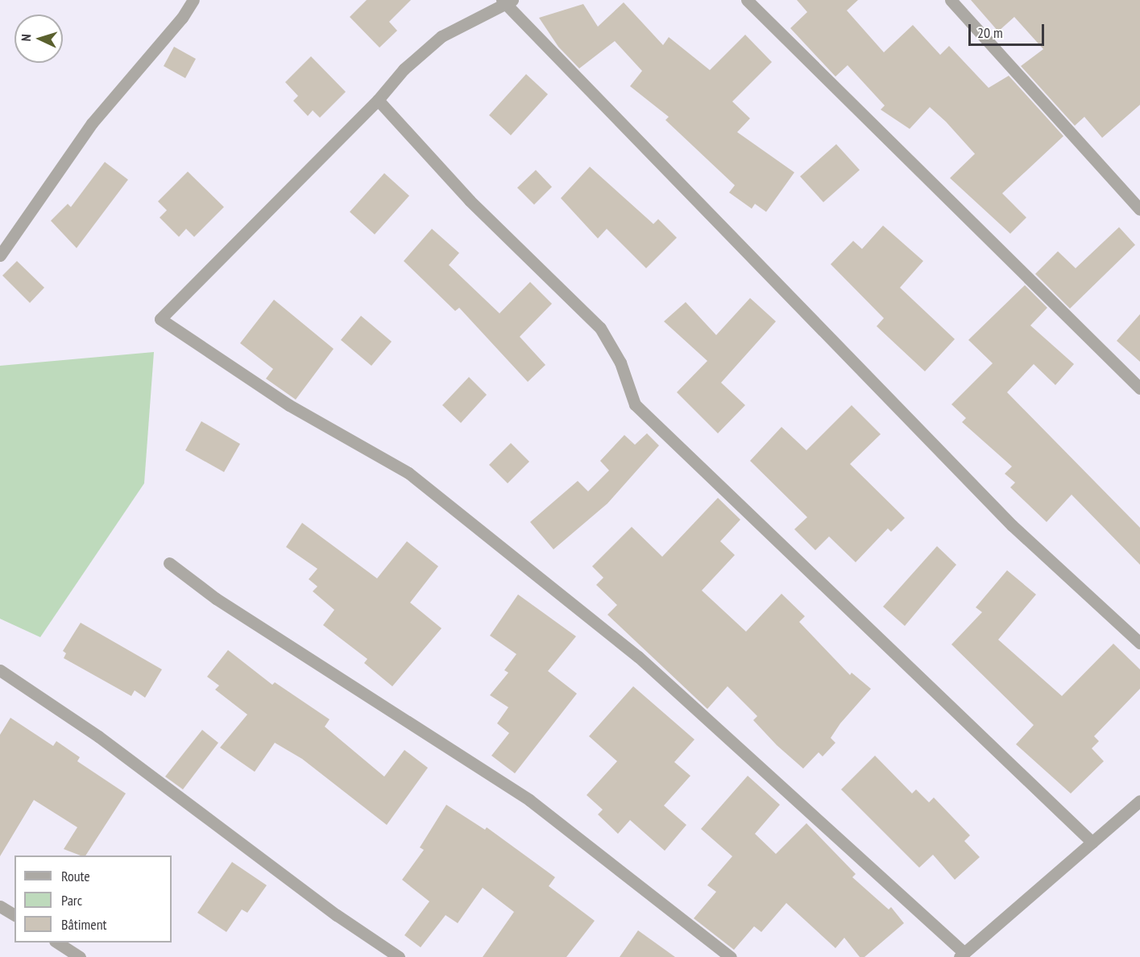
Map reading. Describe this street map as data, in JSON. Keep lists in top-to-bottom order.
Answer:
{
  "legend": ["Route", "Parc", "Bâtiment"],
  "scale_bar": "20 m",
  "north": "left"
}
